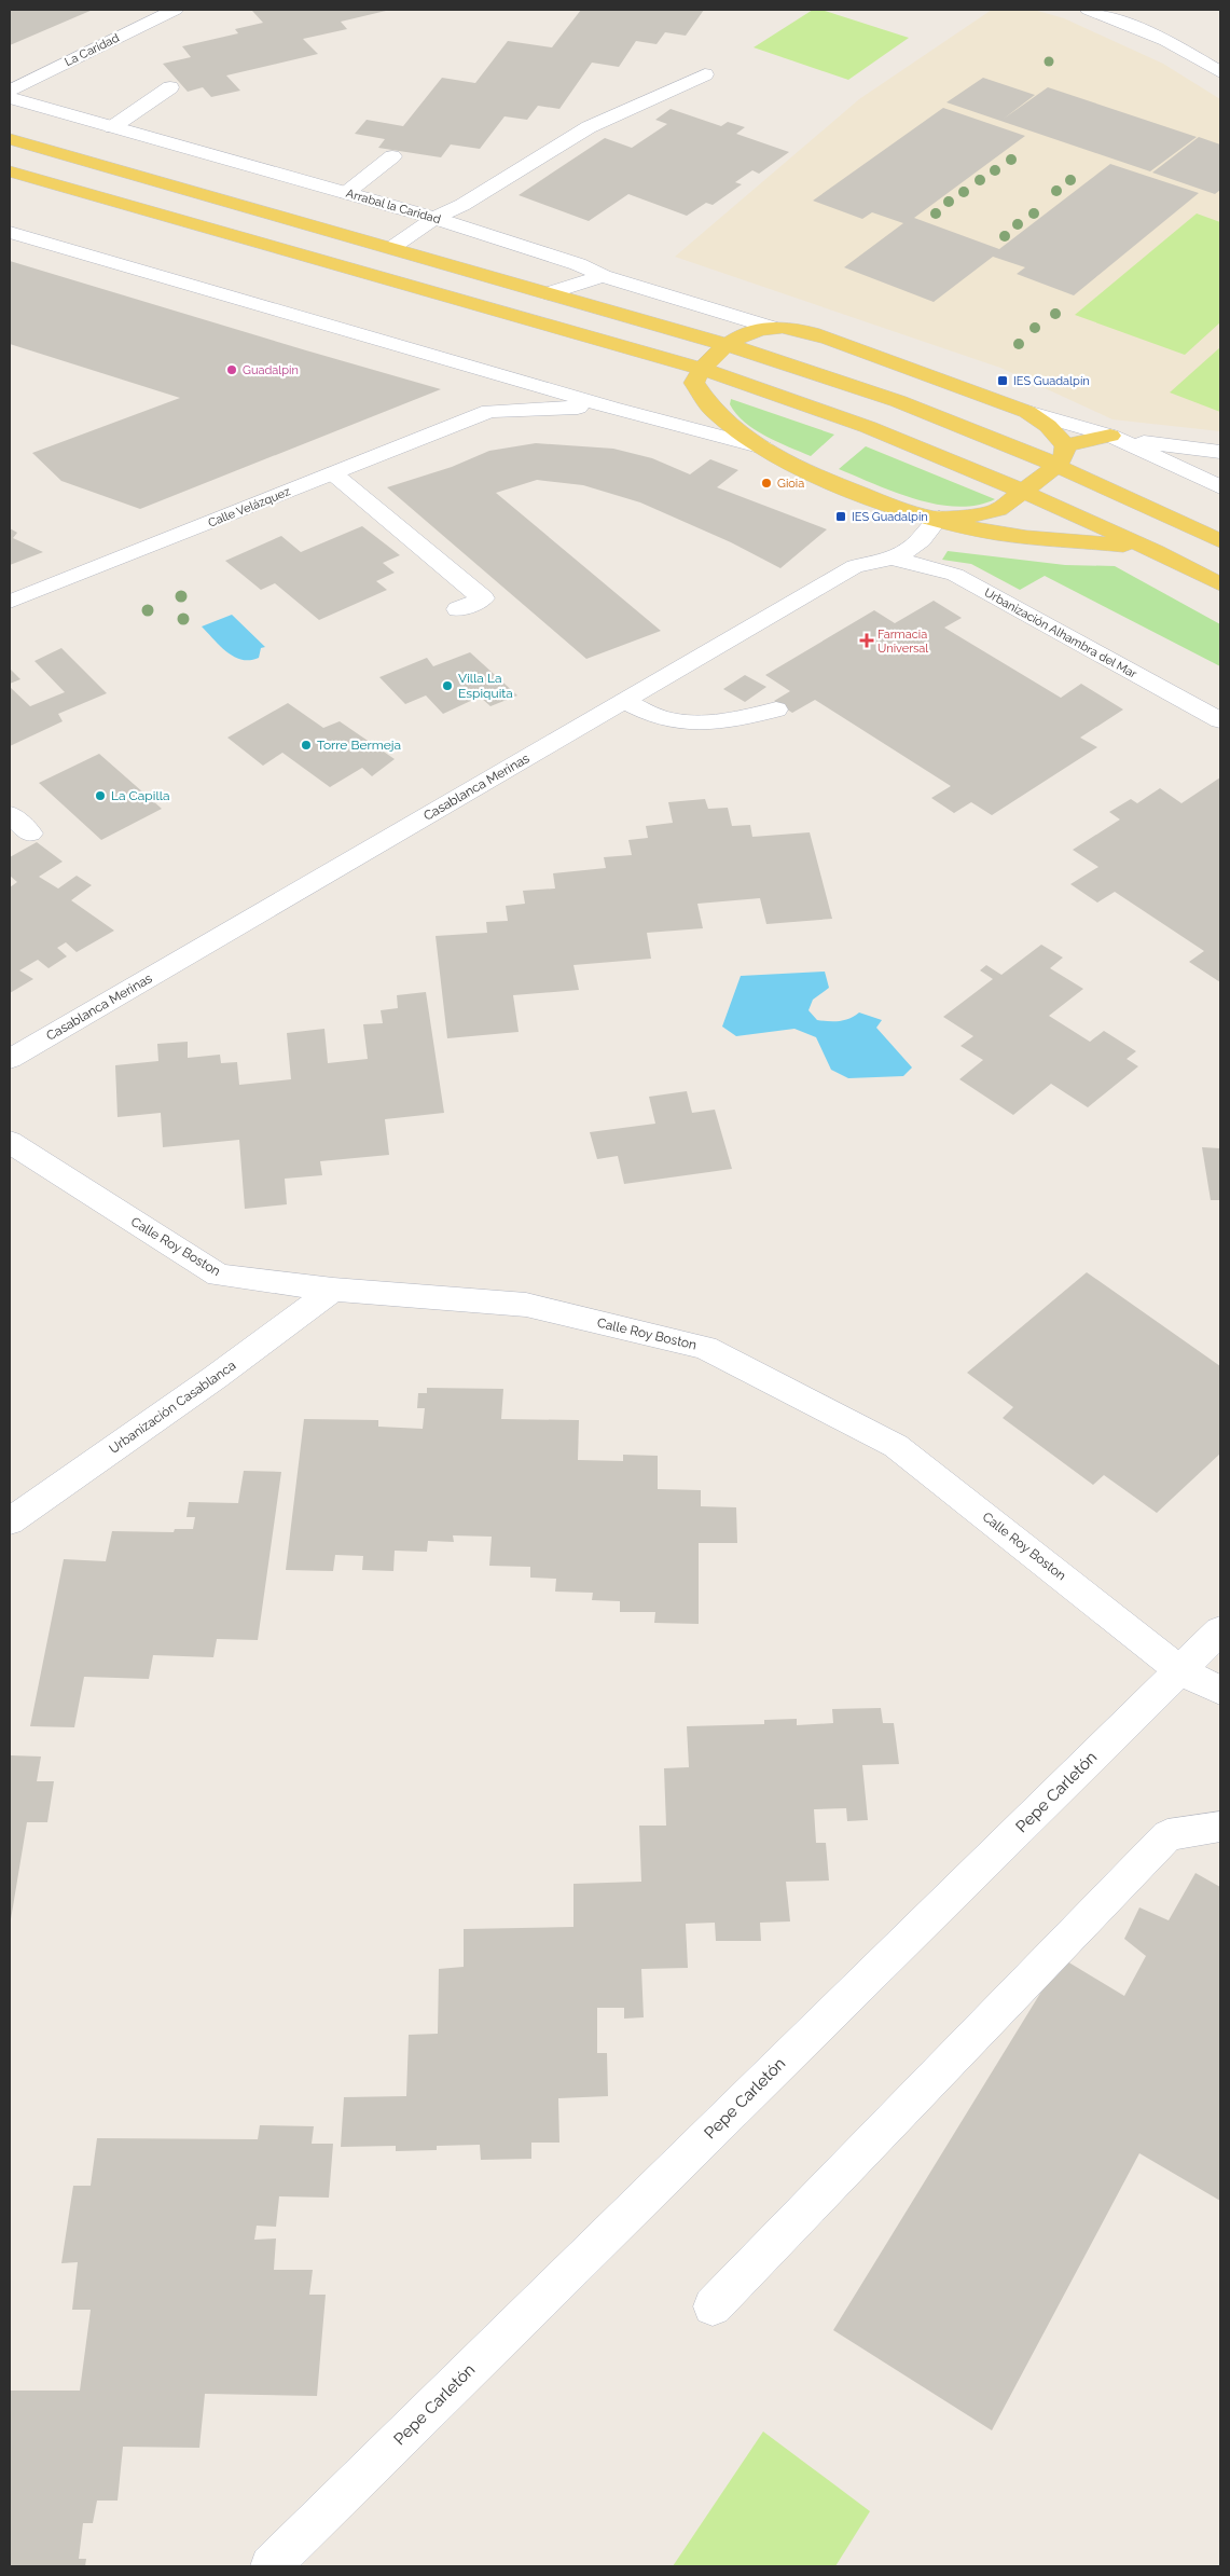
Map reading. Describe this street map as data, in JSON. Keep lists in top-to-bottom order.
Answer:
{
  "streets": {
    "street": [
      "La Caridad",
      "Arrabal la Caridad",
      "Calle Velázquez",
      "Urbanización Alhambra del Mar",
      "Casablanca Merinas",
      "Calle Roy Boston",
      "Urbanización Casablanca",
      "Pepe Carletón"
    ]
  },
  "crossings": [
    ["Urbanización Alhambra del Mar", "Casablanca Merinas"],
    ["Calle Roy Boston", "Urbanización Casablanca"],
    ["Calle Roy Boston", "Pepe Carletón"]
  ],
  "places": {
    "other": [
      "Guadalpin",
      "Gioia",
      "Villa La Espiquita",
      "Torre Bermeja",
      "La Capilla"
    ],
    "transit": ["IES Guadalpín", "IES Guadalpin"],
    "health": ["Farmacia Universal"]
  }
}
